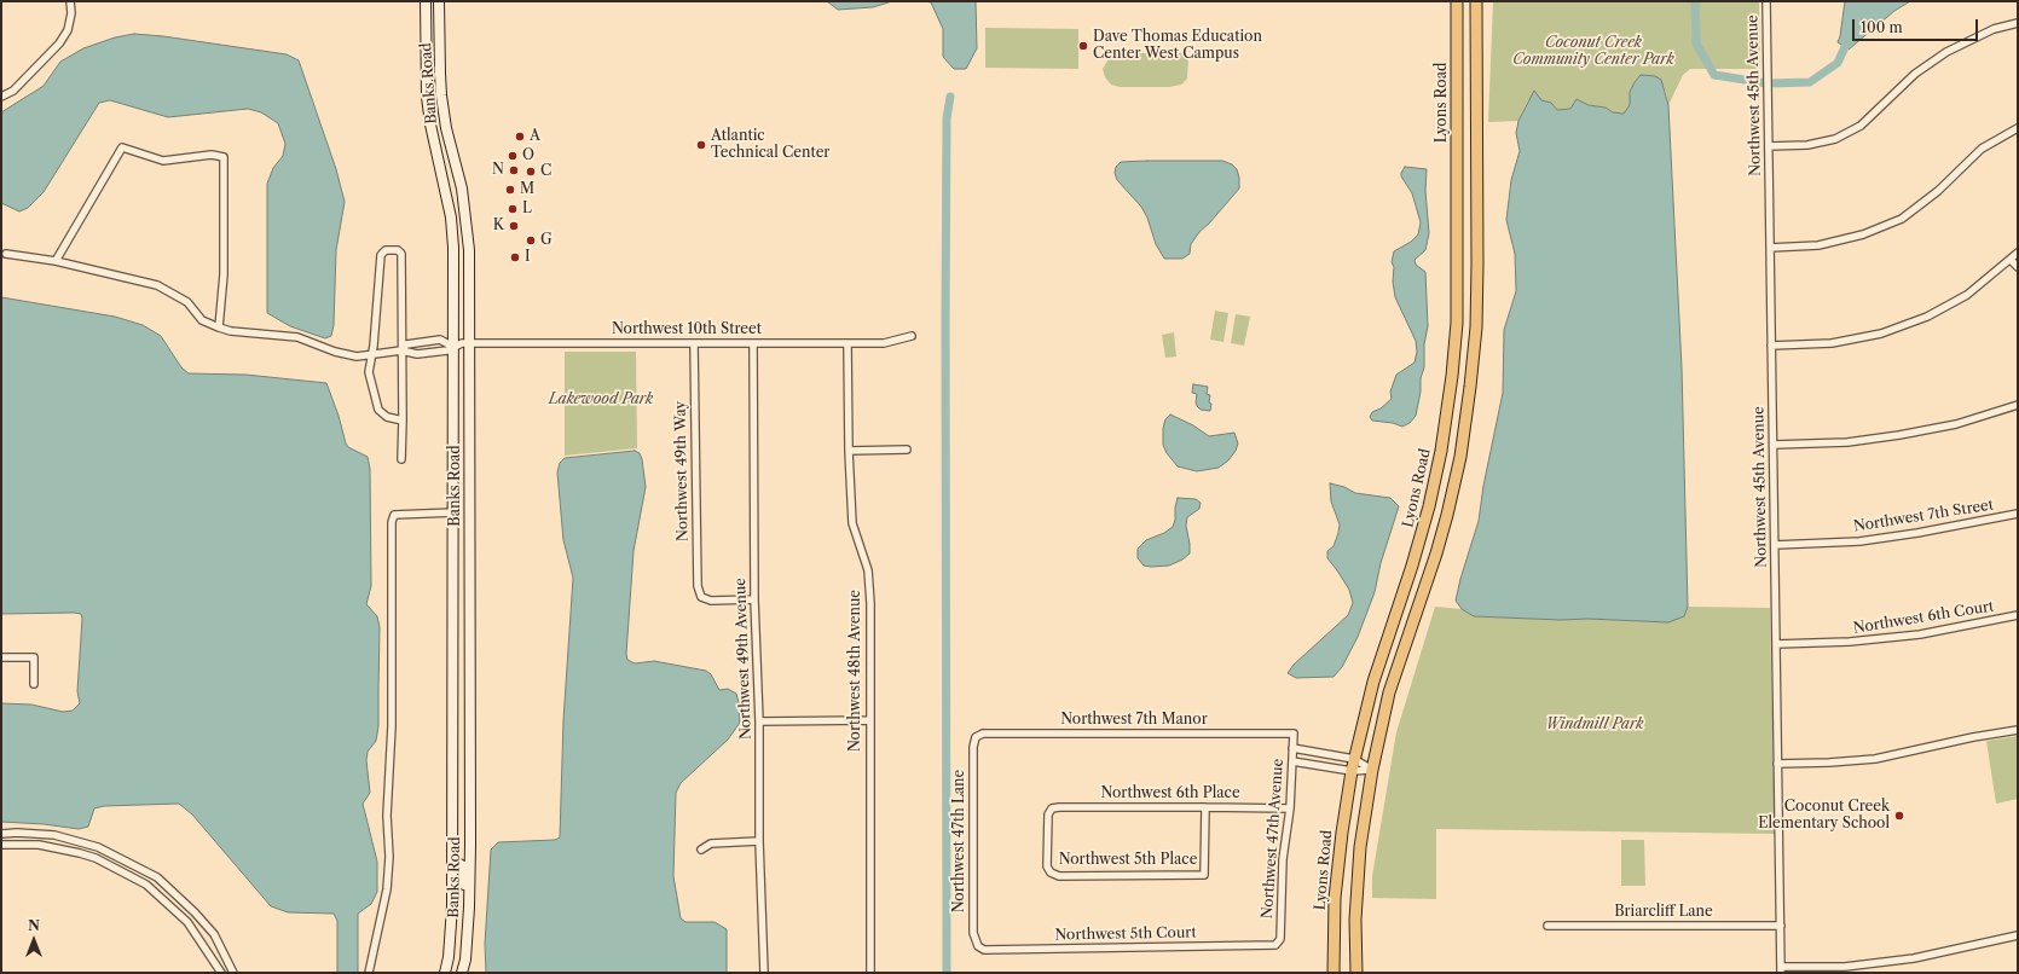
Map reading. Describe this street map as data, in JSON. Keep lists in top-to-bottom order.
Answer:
{
  "streets": {
    "main road": ["Lyons Road"],
    "street": [
      "Banks Road",
      "Northwest 45th Avenue",
      "Northwest 10th Street",
      "Northwest 49th Way",
      "Northwest 7th Street",
      "Northwest 6th Court",
      "Northwest 49th Avenue",
      "Northwest 48th Avenue",
      "Northwest 7th Manor",
      "Northwest 6th Place",
      "Northwest 47th Avenue",
      "Northwest 47th Lane",
      "Northwest 5th Place",
      "Briarcliff Lane",
      "Northwest 5th Court"
    ]
  },
  "crossings": [
    ["Banks Road", "Northwest 10th Street"],
    ["Northwest 45th Avenue", "Northwest 7th Street"],
    ["Northwest 45th Avenue", "Northwest 6th Court"],
    ["Northwest 45th Avenue", "Briarcliff Lane"],
    ["Northwest 10th Street", "Northwest 49th Way"],
    ["Northwest 10th Street", "Northwest 49th Avenue"],
    ["Northwest 10th Street", "Northwest 48th Avenue"],
    ["Northwest 49th Way", "Northwest 49th Avenue"],
    ["Northwest 7th Manor", "Northwest 47th Avenue"],
    ["Northwest 7th Manor", "Northwest 47th Lane"],
    ["Northwest 6th Place", "Northwest 47th Avenue"],
    ["Northwest 6th Place", "Northwest 5th Place"],
    ["Northwest 47th Avenue", "Northwest 5th Court"],
    ["Northwest 47th Lane", "Northwest 5th Court"]
  ],
  "parks": ["Coconut Creek Community Center Park", "Lakewood Park", "Windmill Park"],
  "places": [
    "Dave Thomas Education Center West Campus",
    "A",
    "Atlantic Technical Center",
    "O",
    "N",
    "C",
    "M",
    "L",
    "K",
    "G",
    "I",
    "Coconut Creek Elementary School"
  ],
  "scale_bar": "100 m",
  "north": "top"
}
